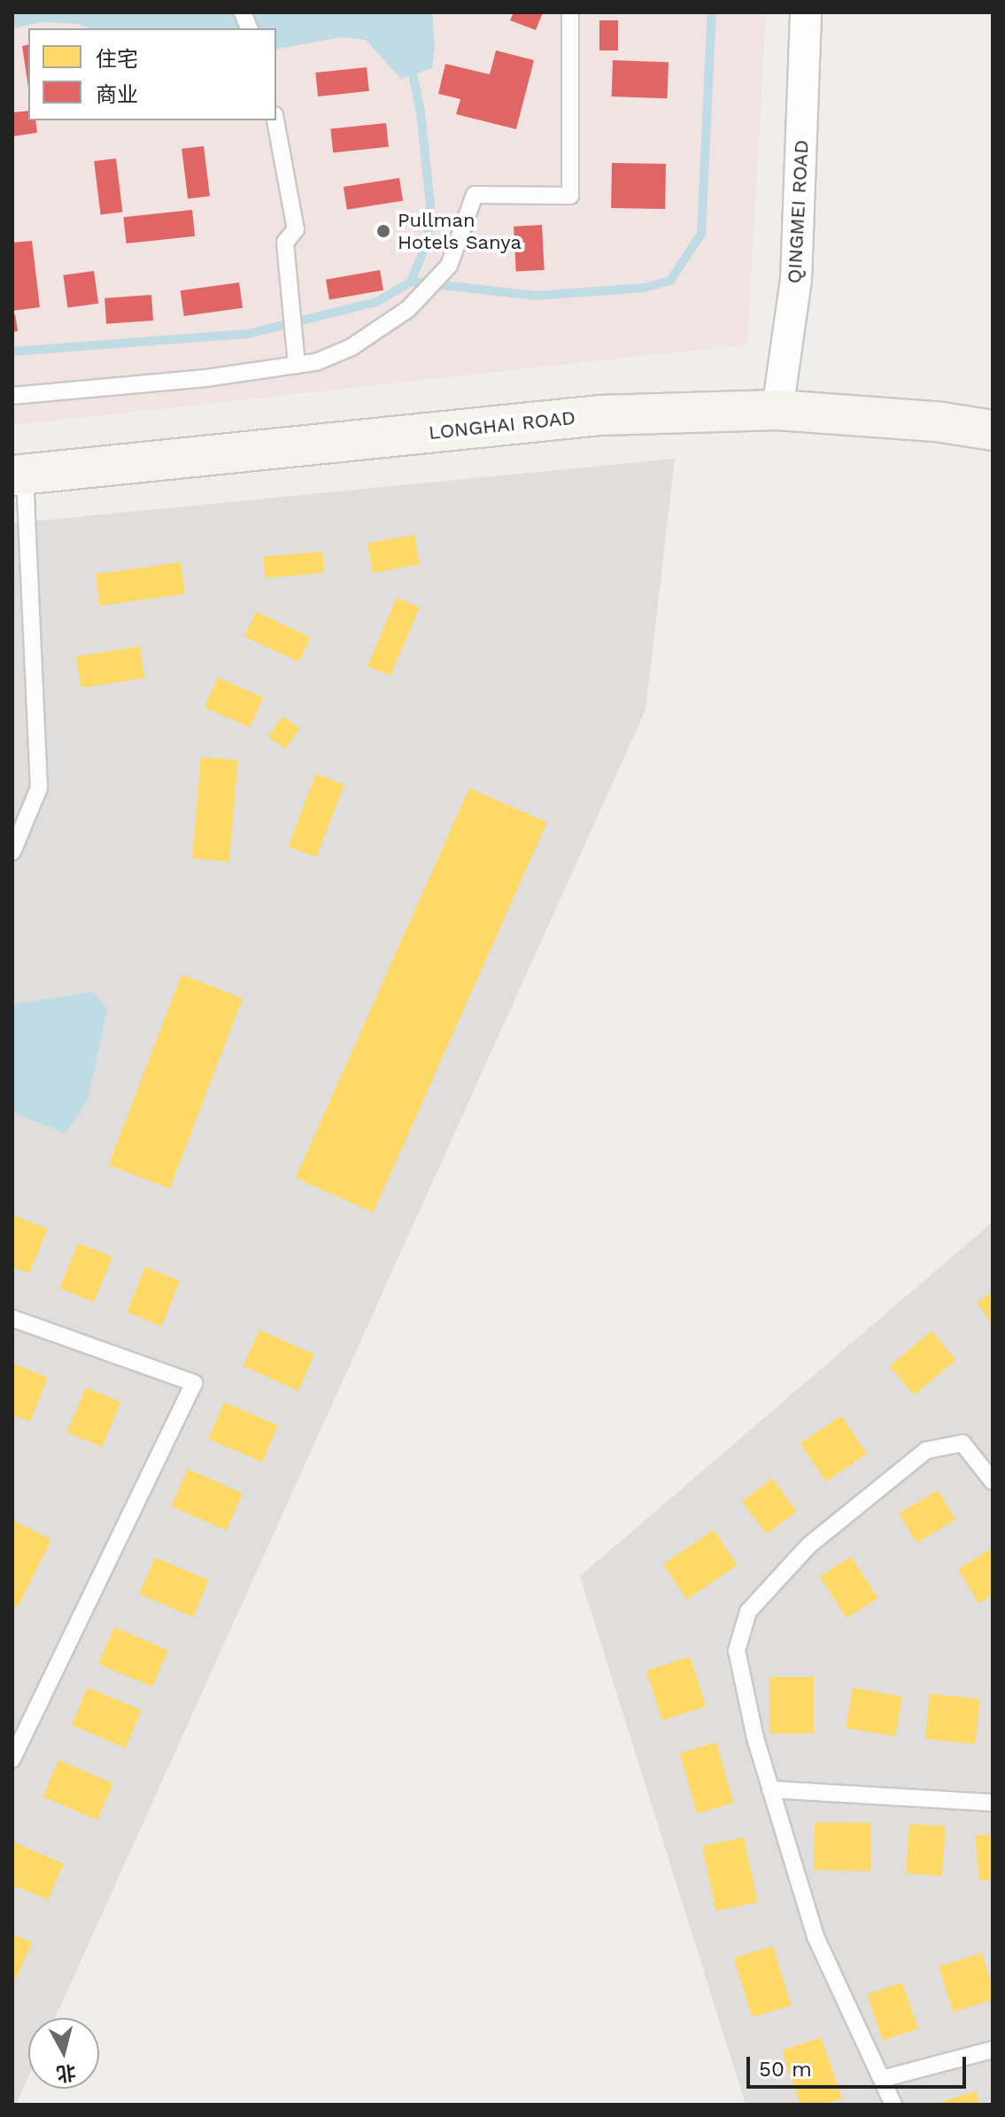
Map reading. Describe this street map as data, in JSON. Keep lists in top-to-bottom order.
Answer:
{
  "streets": {
    "street": ["QINGMEI ROAD", "LONGHAI ROAD"]
  },
  "crossings": [
    ["QINGMEI ROAD", "LONGHAI ROAD"]
  ],
  "places": ["Pullman Hotels Sanya"],
  "legend": ["住宅", "商业"],
  "scale_bar": "50 m",
  "north": "bottom"
}
